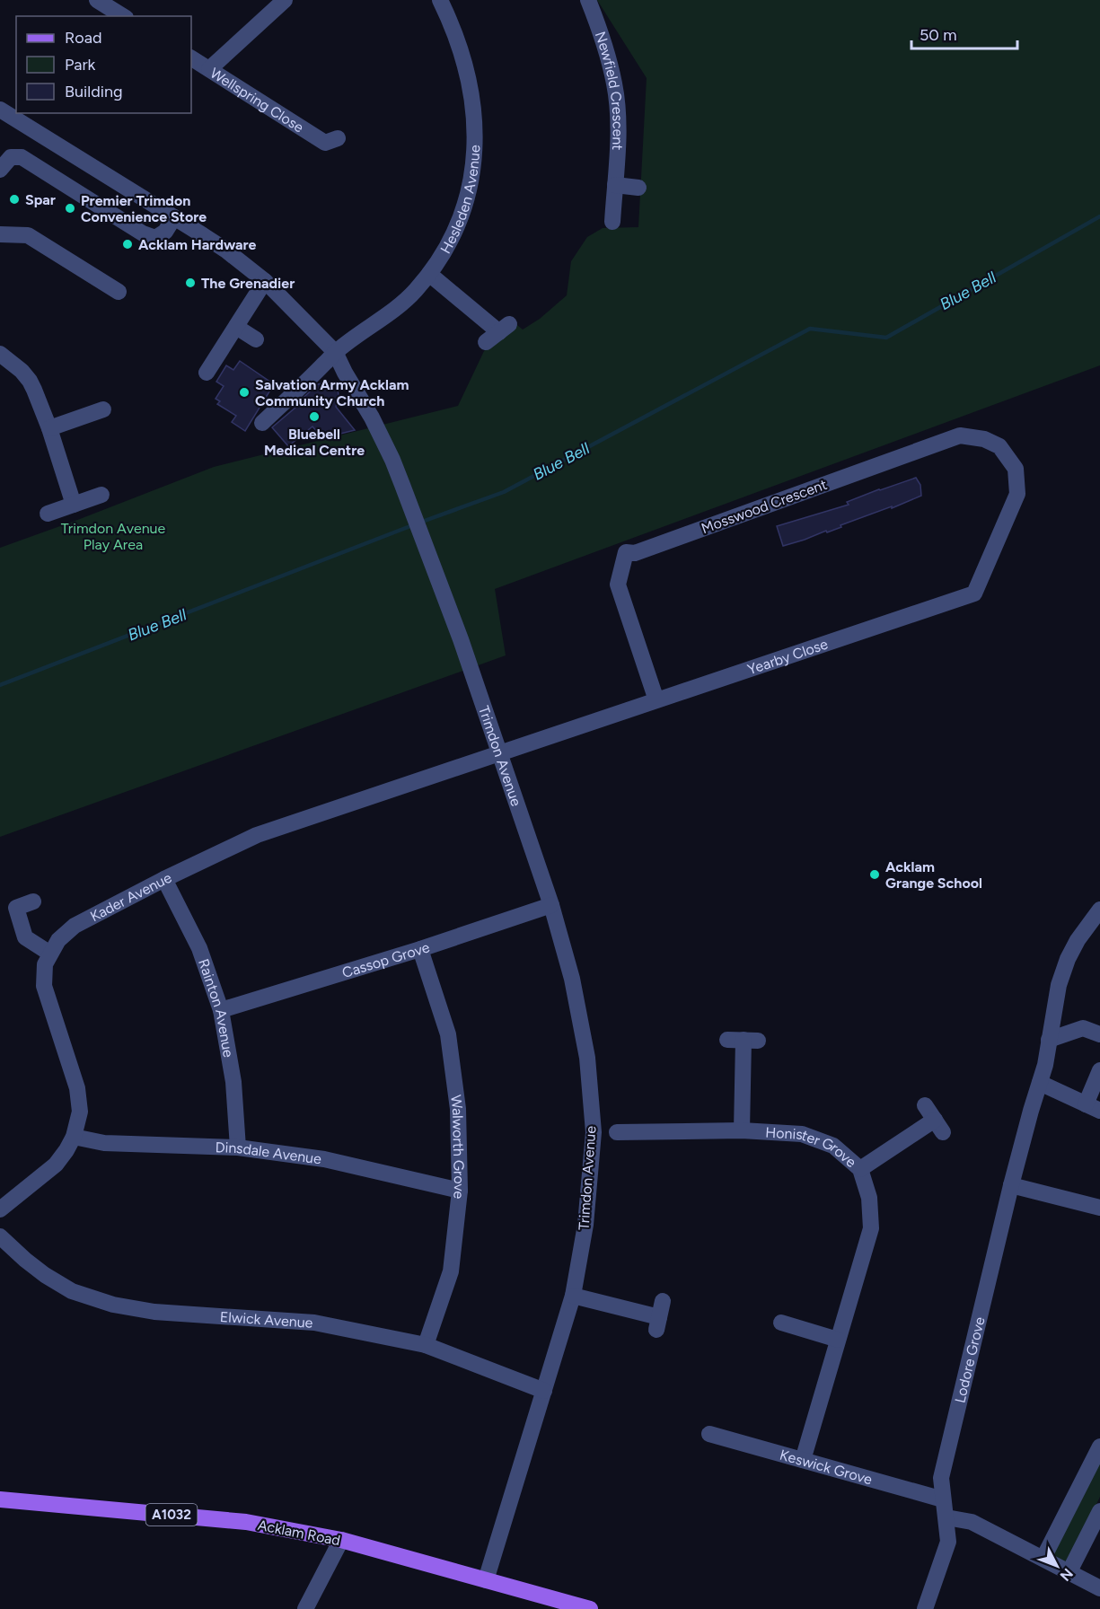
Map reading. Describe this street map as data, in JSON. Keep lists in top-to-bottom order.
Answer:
{
  "streets": {
    "main road": ["A1032", "Acklam Road"],
    "street": [
      "Newfield Crescent",
      "Wellspring Close",
      "Hesleden Avenue",
      "Mosswood Crescent",
      "Yearby Close",
      "Trimdon Avenue",
      "Kader Avenue",
      "Cassop Grove",
      "Rainton Avenue",
      "Walworth Grove",
      "Honister Grove",
      "Dinsdale Avenue",
      "Elwick Avenue",
      "Lodore Grove",
      "Keswick Grove"
    ]
  },
  "crossings": [
    ["Hesleden Avenue", "Trimdon Avenue"],
    ["Mosswood Crescent", "Yearby Close"],
    ["Yearby Close", "Trimdon Avenue"],
    ["Yearby Close", "Kader Avenue"],
    ["Trimdon Avenue", "Kader Avenue"],
    ["Trimdon Avenue", "Cassop Grove"],
    ["Trimdon Avenue", "Elwick Avenue"],
    ["Trimdon Avenue", "Acklam Road"],
    ["Kader Avenue", "Rainton Avenue"],
    ["Kader Avenue", "Dinsdale Avenue"],
    ["Cassop Grove", "Rainton Avenue"],
    ["Cassop Grove", "Walworth Grove"],
    ["Rainton Avenue", "Dinsdale Avenue"],
    ["Walworth Grove", "Dinsdale Avenue"],
    ["Walworth Grove", "Elwick Avenue"],
    ["Honister Grove", "Keswick Grove"],
    ["Lodore Grove", "Keswick Grove"]
  ],
  "water": ["Blue Bell"],
  "parks": ["Trimdon Avenue Play Area"],
  "places": [
    "Spar",
    "Premier Trimdon Convenience Store",
    "Acklam Hardware",
    "The Grenadier",
    "Salvation Army Acklam Community Church",
    "Bluebell Medical Centre",
    "Acklam Grange School"
  ],
  "legend": ["Road", "Park", "Building"],
  "scale_bar": "50 m",
  "north": "bottom right"
}
